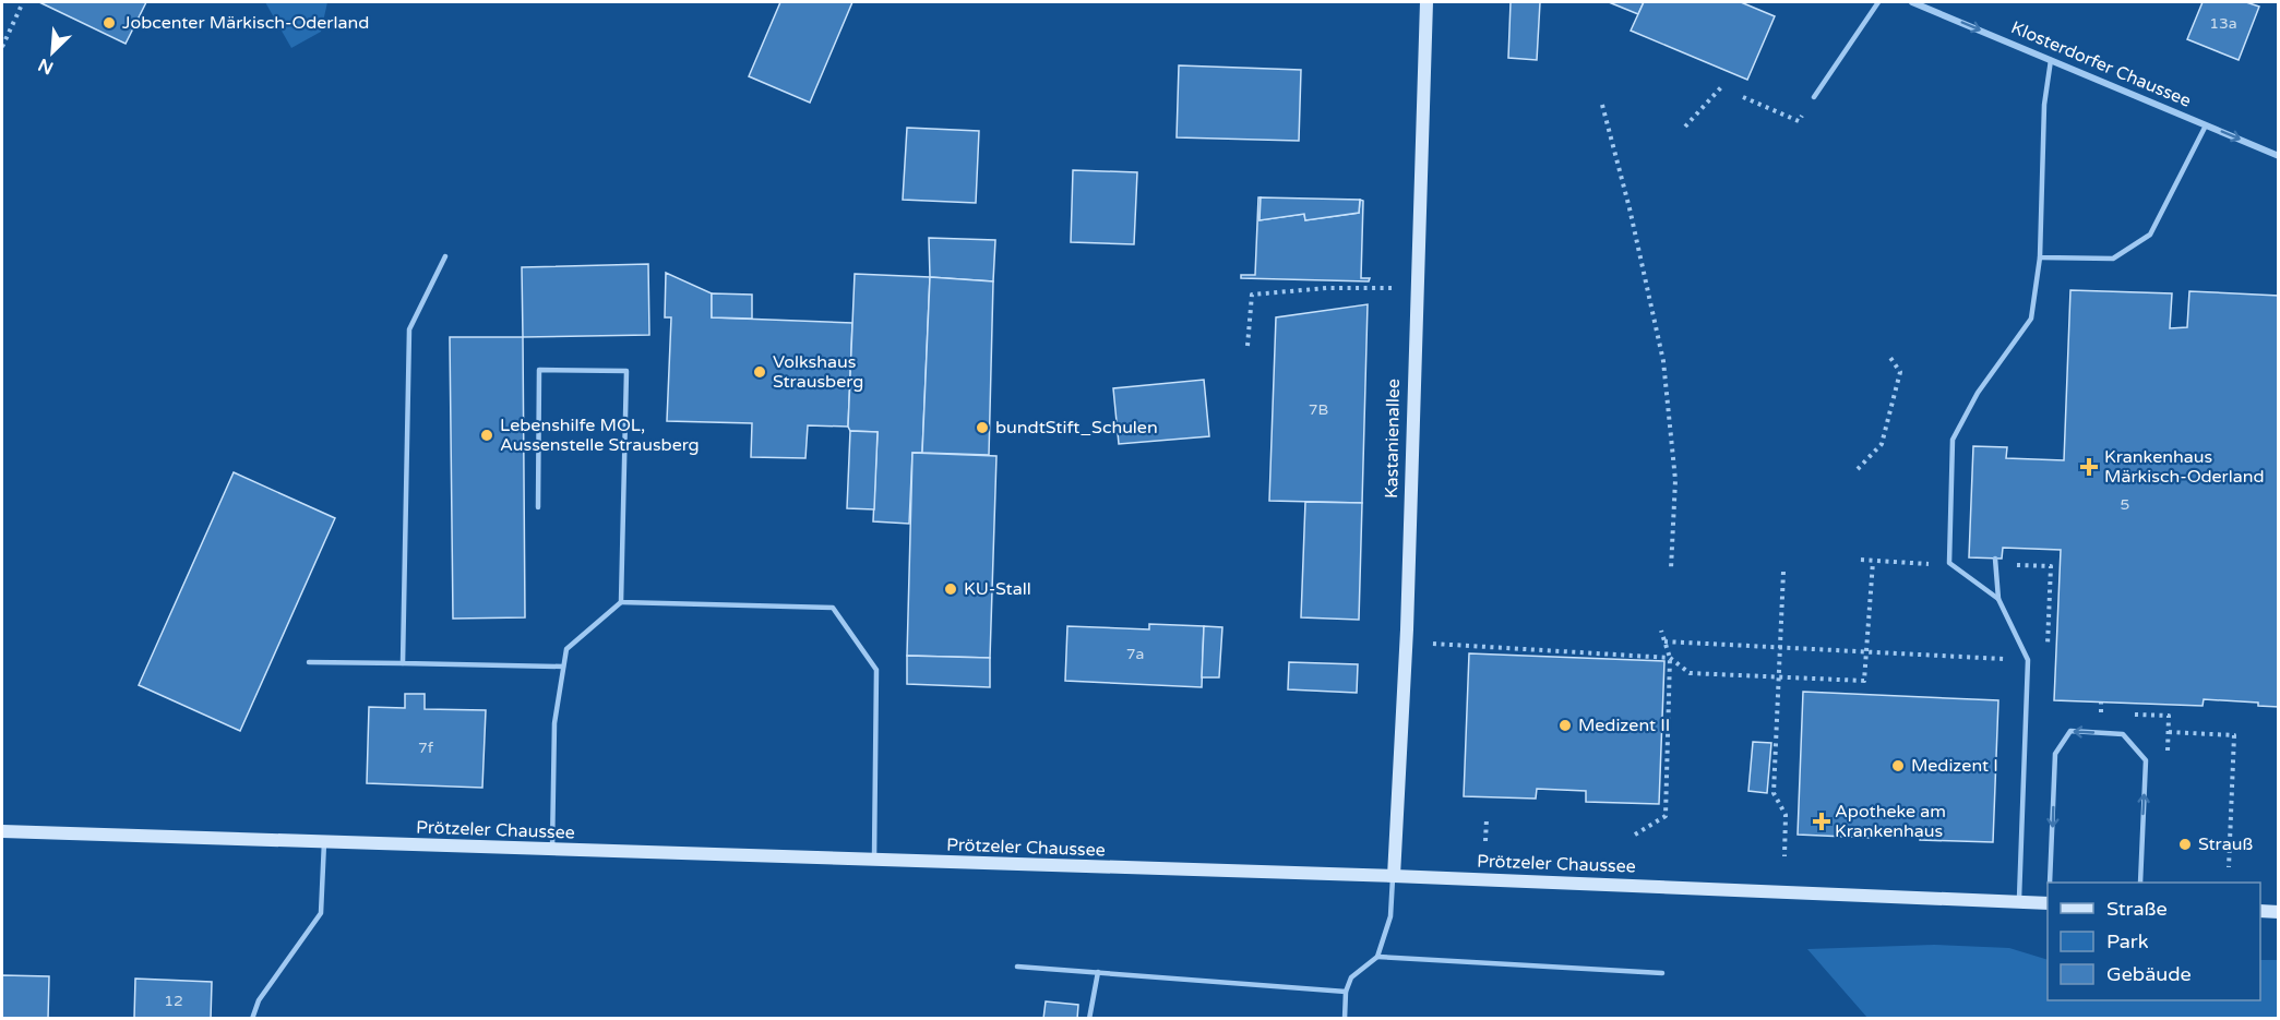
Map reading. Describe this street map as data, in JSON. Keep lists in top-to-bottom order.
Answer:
{
  "streets": {
    "main road": ["Kastanienallee", "Prötzeler Chaussee"],
    "street": ["Klosterdorfer Chaussee"]
  },
  "crossings": [
    ["Kastanienallee", "Prötzeler Chaussee"]
  ],
  "one_way": ["Klosterdorfer Chaussee"],
  "places": {
    "other": [
      "Jobcenter Märkisch-Oderland",
      "Volkshaus Strausberg",
      "bundtStift_Schulen",
      "Lebenshilfe MOL, Aussenstelle Strausberg",
      "KU-Stall",
      "Medizent II",
      "Medizent I",
      "Strauß"
    ],
    "health": ["Krankenhaus Märkisch-Oderland", "Apotheke am Krankenhaus"]
  },
  "house_numbers": [
    "13a",
    "7B",
    "5",
    "7a",
    "7f",
    "12"
  ],
  "legend": ["Straße", "Park", "Gebäude"],
  "north": "bottom left"
}
